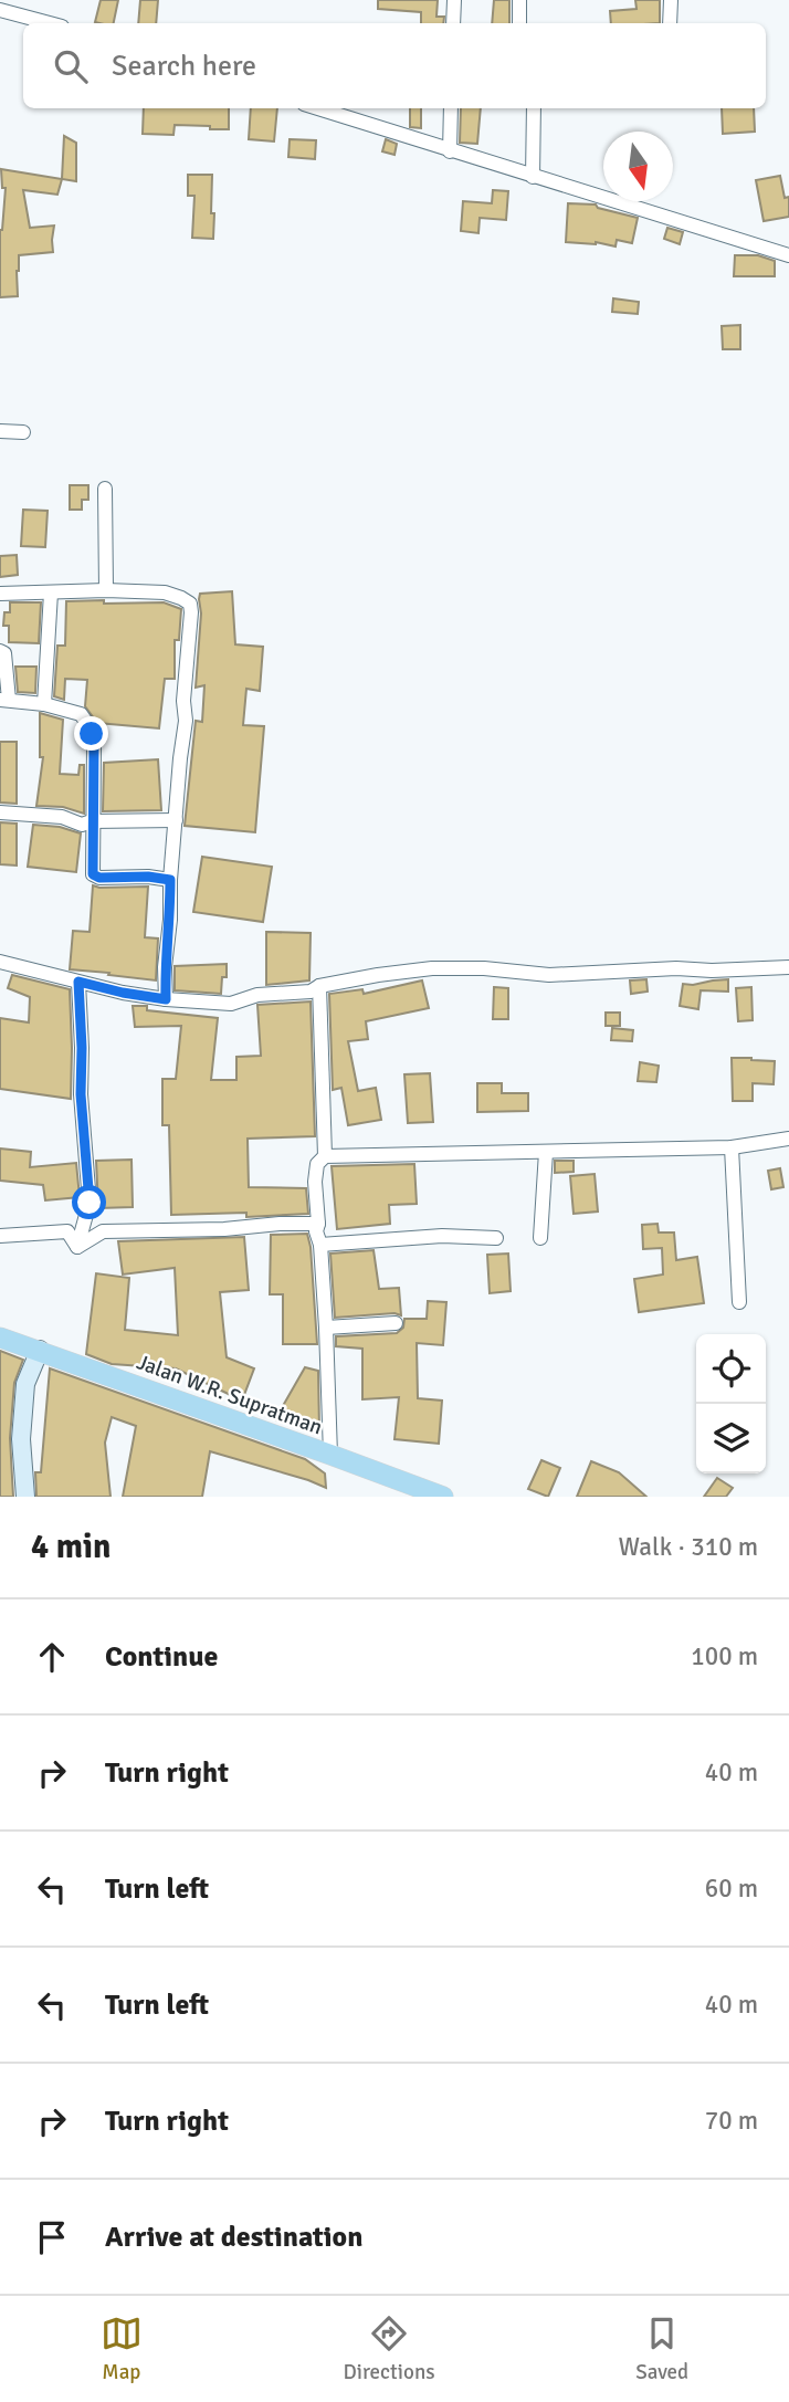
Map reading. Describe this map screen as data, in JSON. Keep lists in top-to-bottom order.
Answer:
{
  "streets": {
    "main road": ["Jalan W.R. Supratman"]
  },
  "north": "bottom",
  "page": {
    "search": "Search here",
    "heading": ["4 min", "Walk · 310 m"],
    "list": [
      ["Continue", "100 m"],
      ["Turn right", "40 m"],
      ["Turn left", "60 m"],
      ["Turn left", "40 m"],
      ["Turn right", "70 m"],
      "Arrive at destination"
    ],
    "nav": ["Map", "Directions", "Saved"]
  }
}
